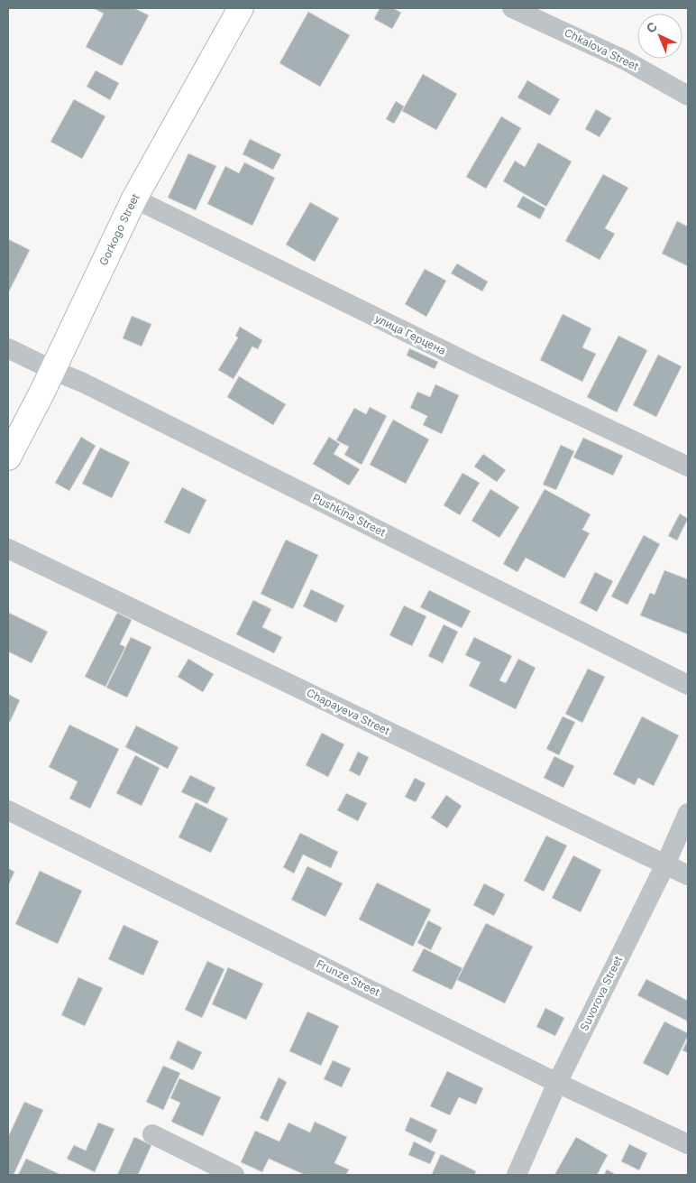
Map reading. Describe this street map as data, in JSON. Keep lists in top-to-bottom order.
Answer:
{
  "streets": {
    "main road": ["Gorkogo Street"],
    "street": [
      "Chkalova Street",
      "улица Герцена",
      "Pushkina Street",
      "Chapayeva Street",
      "Frunze Street",
      "Suvorova Street"
    ]
  },
  "crossings": [
    ["Gorkogo Street", "улица Герцена"],
    ["Gorkogo Street", "Pushkina Street"],
    ["Chapayeva Street", "Suvorova Street"],
    ["Frunze Street", "Suvorova Street"]
  ],
  "north": "top left"
}
